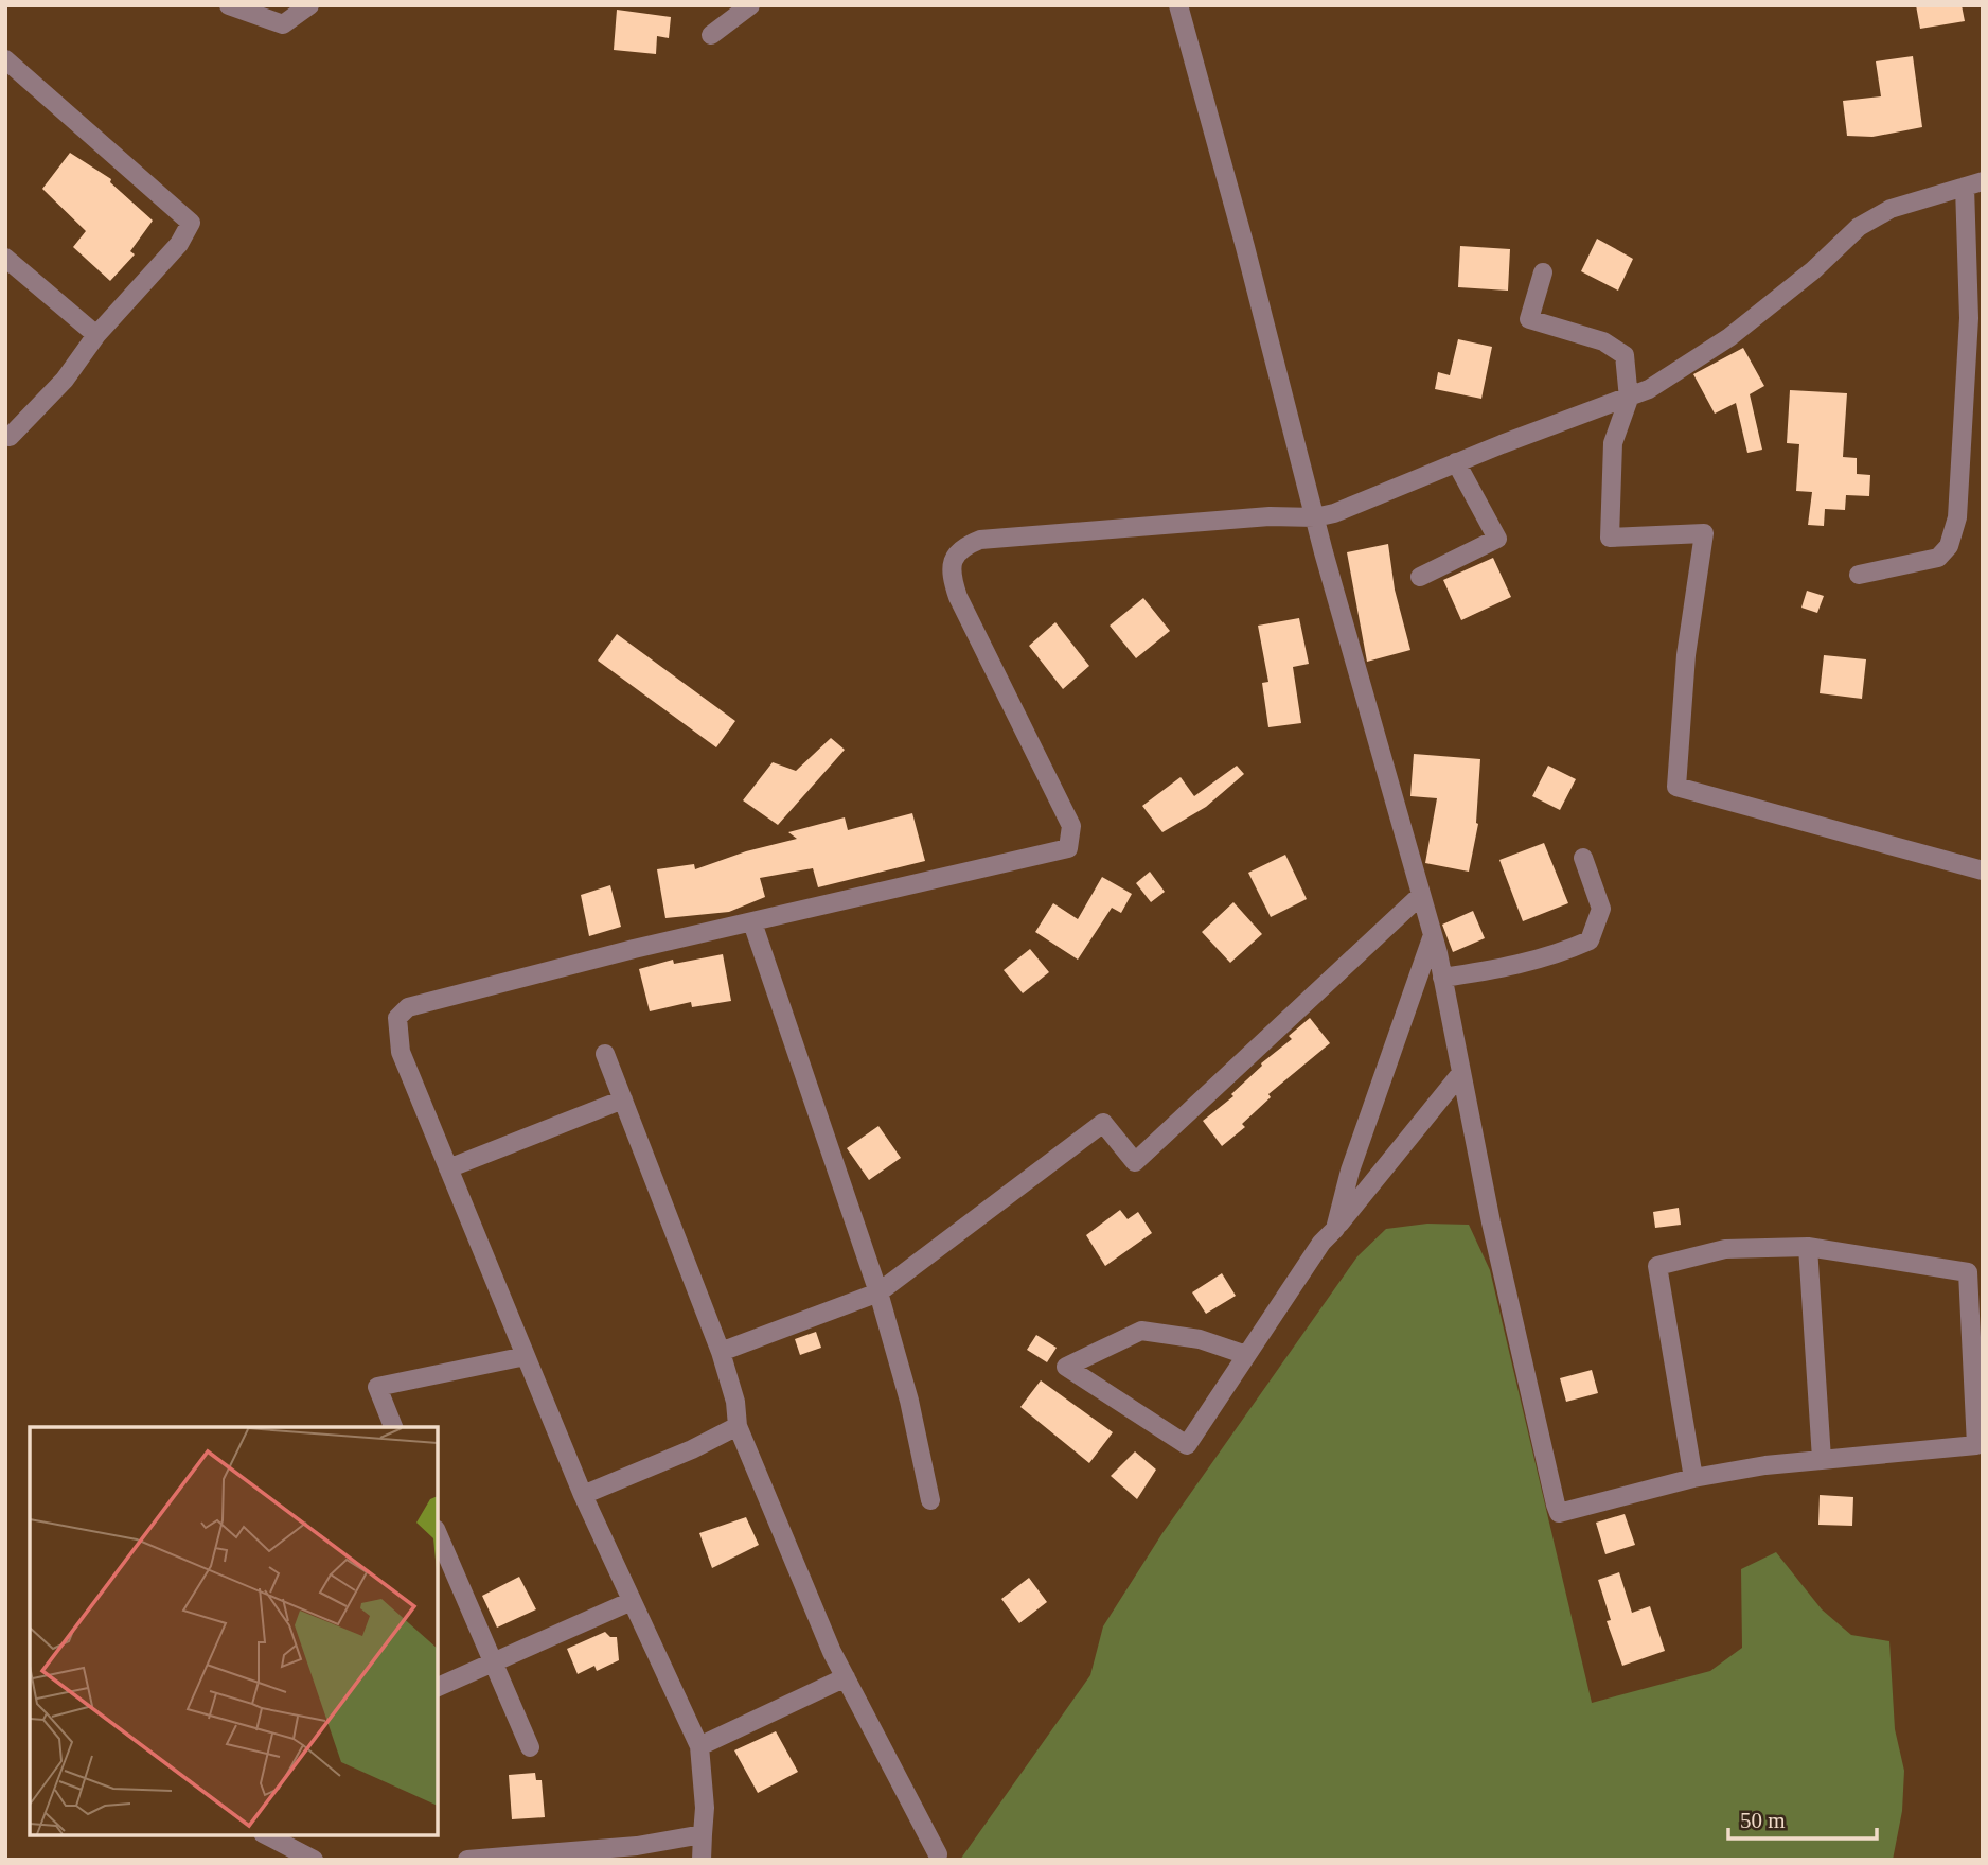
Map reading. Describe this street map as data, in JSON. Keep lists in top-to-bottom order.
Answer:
{
  "scale_bar": "50 m"
}
